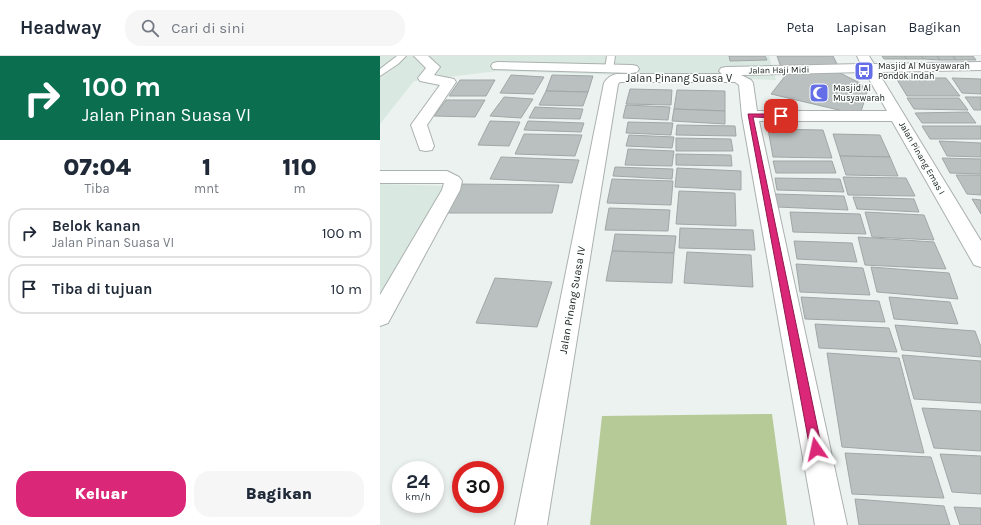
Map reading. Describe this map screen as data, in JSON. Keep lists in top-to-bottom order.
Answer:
{
  "streets": {
    "street": [
      "Jalan Haji Midi",
      "Jalan Pinang Suasa V",
      "Jalan Pinang Emas I",
      "Jalan Pinang Suasa IV"
    ]
  },
  "crossings": [
    ["Jalan Haji Midi", "Jalan Pinang Suasa V"],
    ["Jalan Haji Midi", "Jalan Pinang Emas I"],
    ["Jalan Haji Midi", "Jalan Pinang Suasa IV"],
    ["Jalan Pinang Suasa V", "Jalan Pinang Suasa IV"]
  ],
  "places": {
    "bus stop": ["Masjid Al Musyawarah Pondok Indah"],
    "mosque": ["Masjid Al Musyawarah"]
  },
  "page": {
    "header": "Headway",
    "search": "Cari di sini",
    "nav": ["Peta", "Lapisan", "Bagikan"],
    "turn": ["100 m", "Jalan Pinan Suasa VI"],
    "eta": [
      "07:04",
      "Tiba",
      "1",
      "mnt",
      "110",
      "m"
    ],
    "list": [
      {
        "name": "Belok kanan",
        "note": "Jalan Pinan Suasa VI",
        "value": "100 m"
      },
      {
        "name": "Tiba di tujuan",
        "value": "10 m"
      }
    ],
    "speed": "24 km/h",
    "limit": "30",
    "buttons": ["Keluar", "Bagikan"]
  }
}
